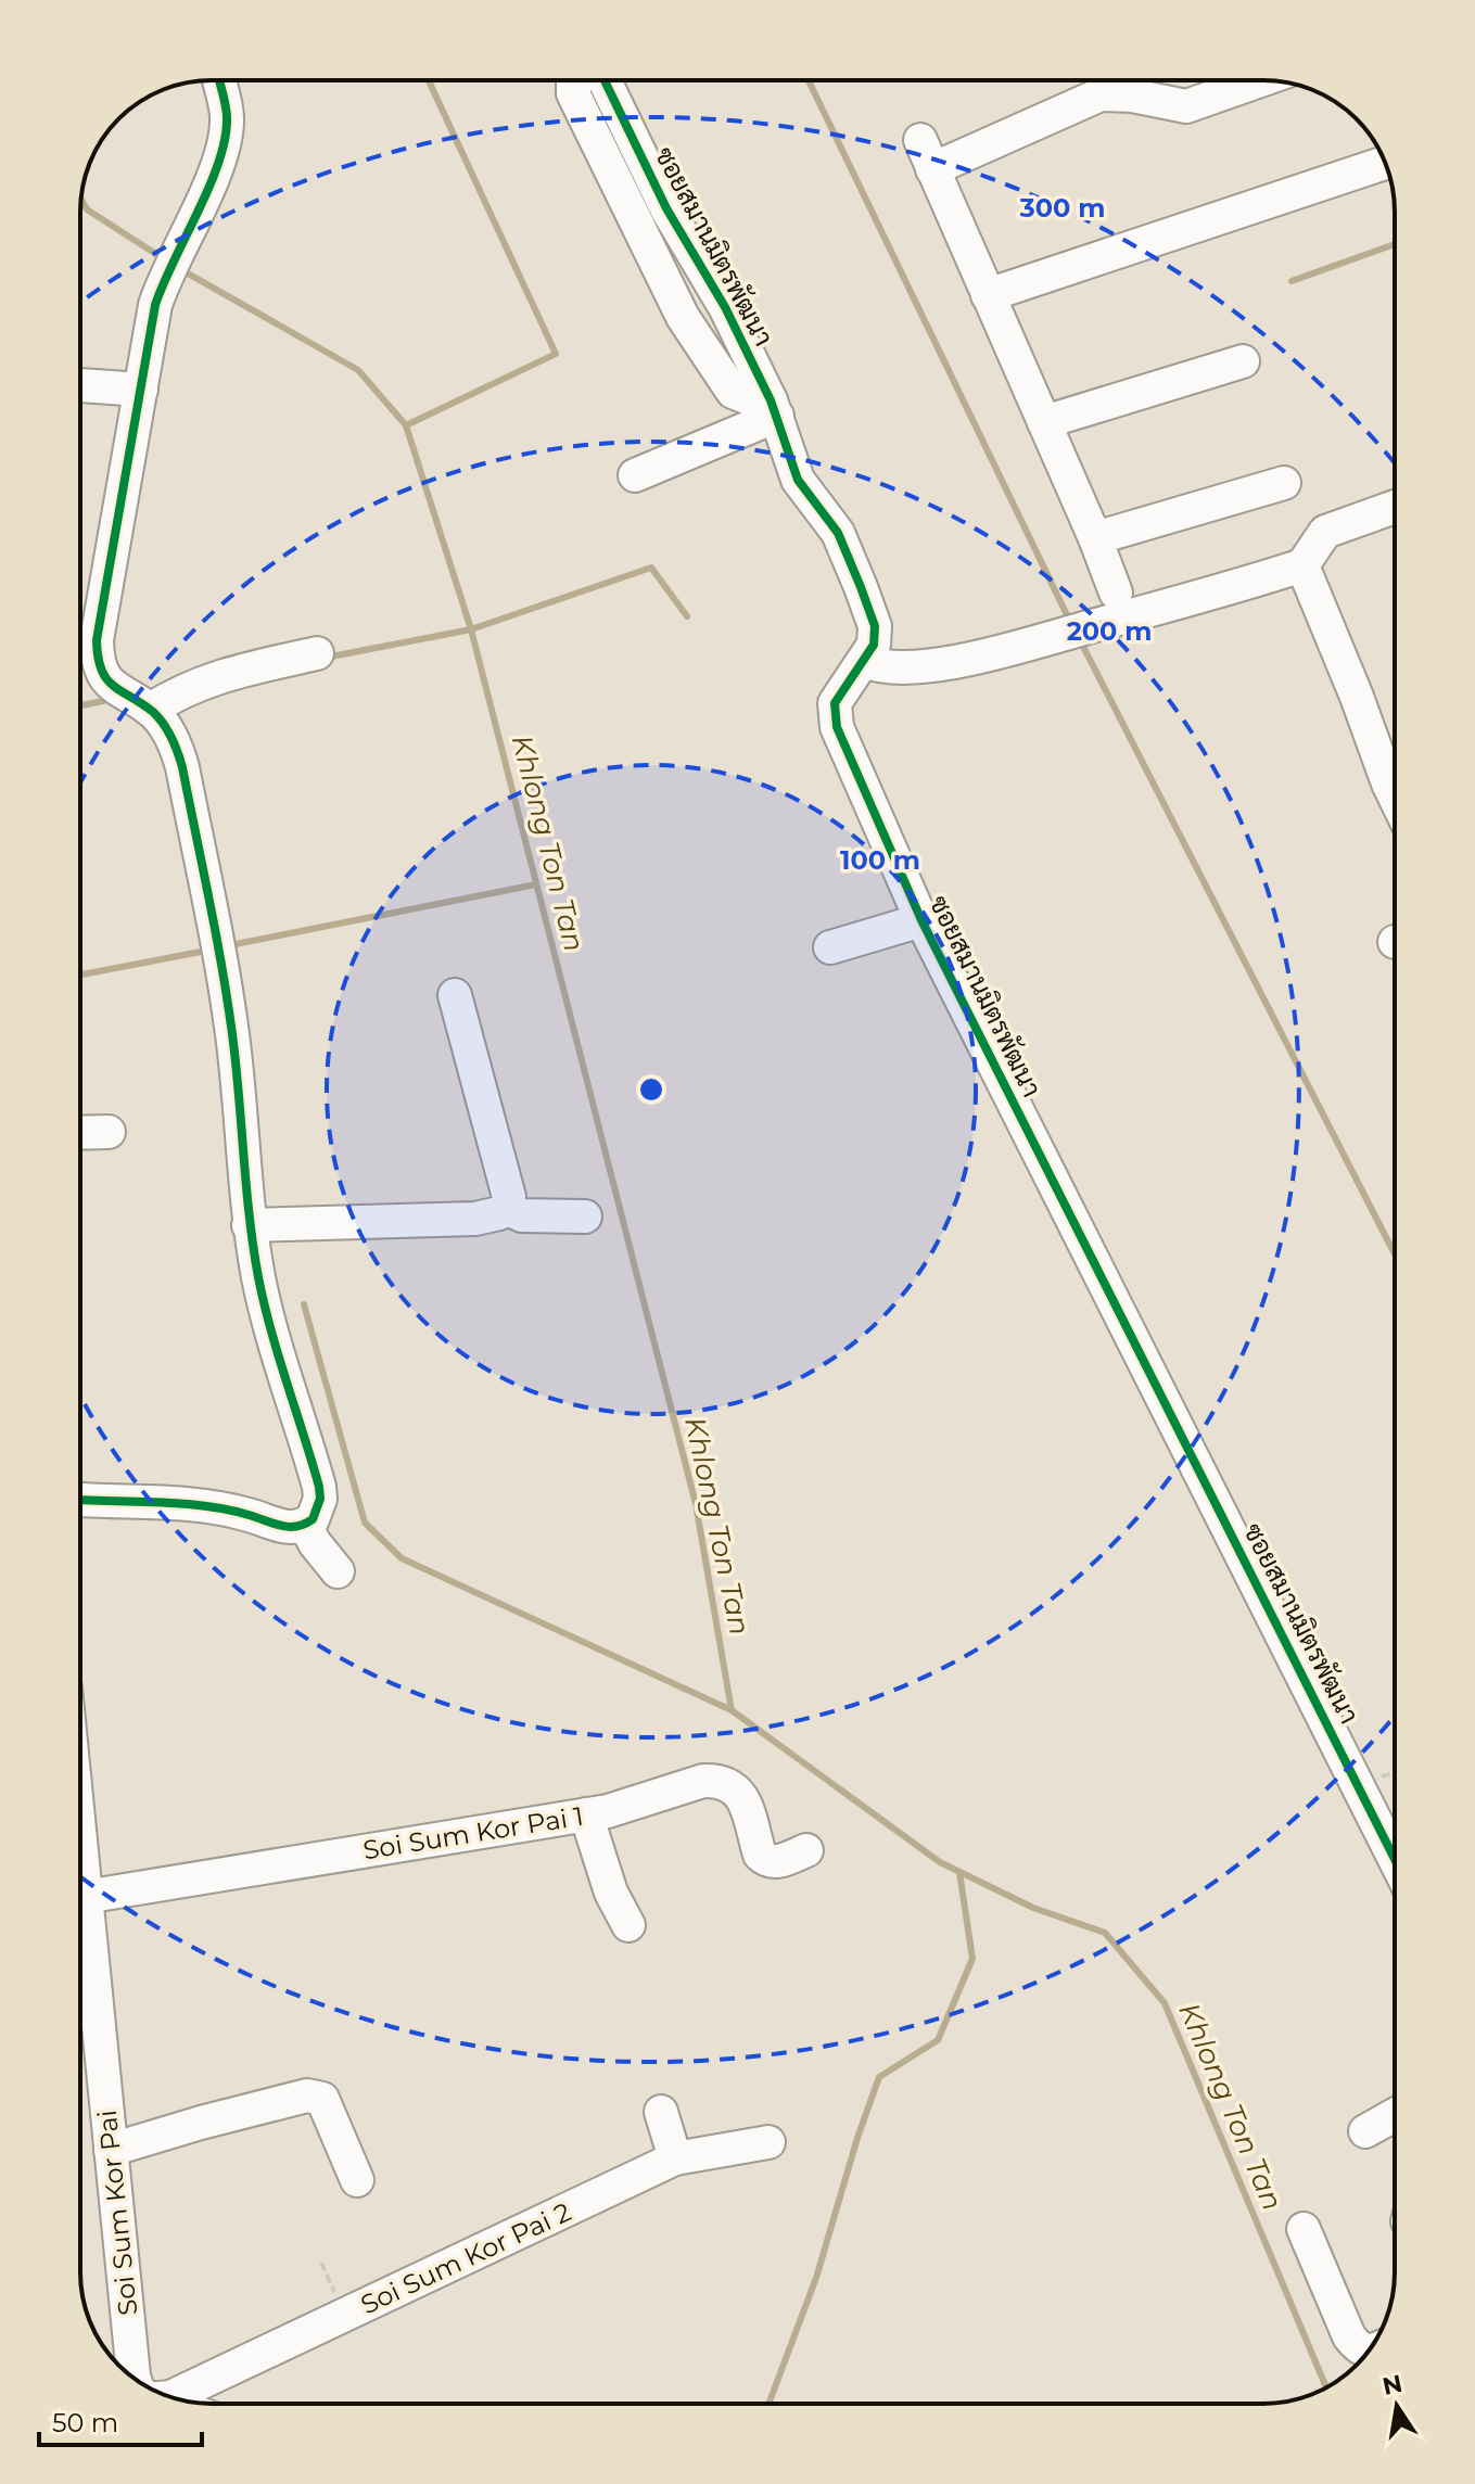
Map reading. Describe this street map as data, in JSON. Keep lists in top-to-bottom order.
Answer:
{
  "streets": {
    "street": [
      "ซอยสมานมิตรพัฒนา",
      "Soi Sum Kor Pai 1",
      "Soi Sum Kor Pai",
      "Soi Sum Kor Pai 2"
    ]
  },
  "crossings": [
    ["Soi Sum Kor Pai 1", "Soi Sum Kor Pai"]
  ],
  "water": ["Khlong Ton Tan"],
  "scale_bar": "50 m",
  "north": "top",
  "rings": ["300 m", "200 m", "100 m"]
}
